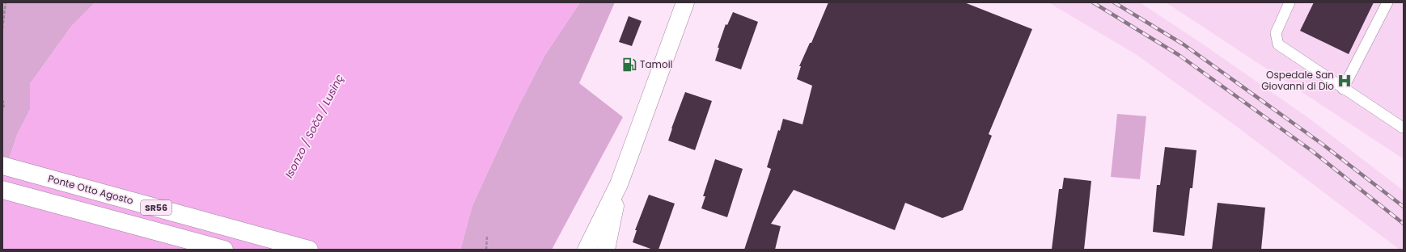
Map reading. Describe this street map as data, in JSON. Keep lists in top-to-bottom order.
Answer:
{
  "streets": {
    "main road": ["Ponte Otto Agosto", "SR56"]
  },
  "water": ["Isonzo / Soča / Lusinç"],
  "places": {
    "fuel station": ["Tamoil"],
    "hospital": ["Ospedale San Giovanni di Dio"]
  }
}
